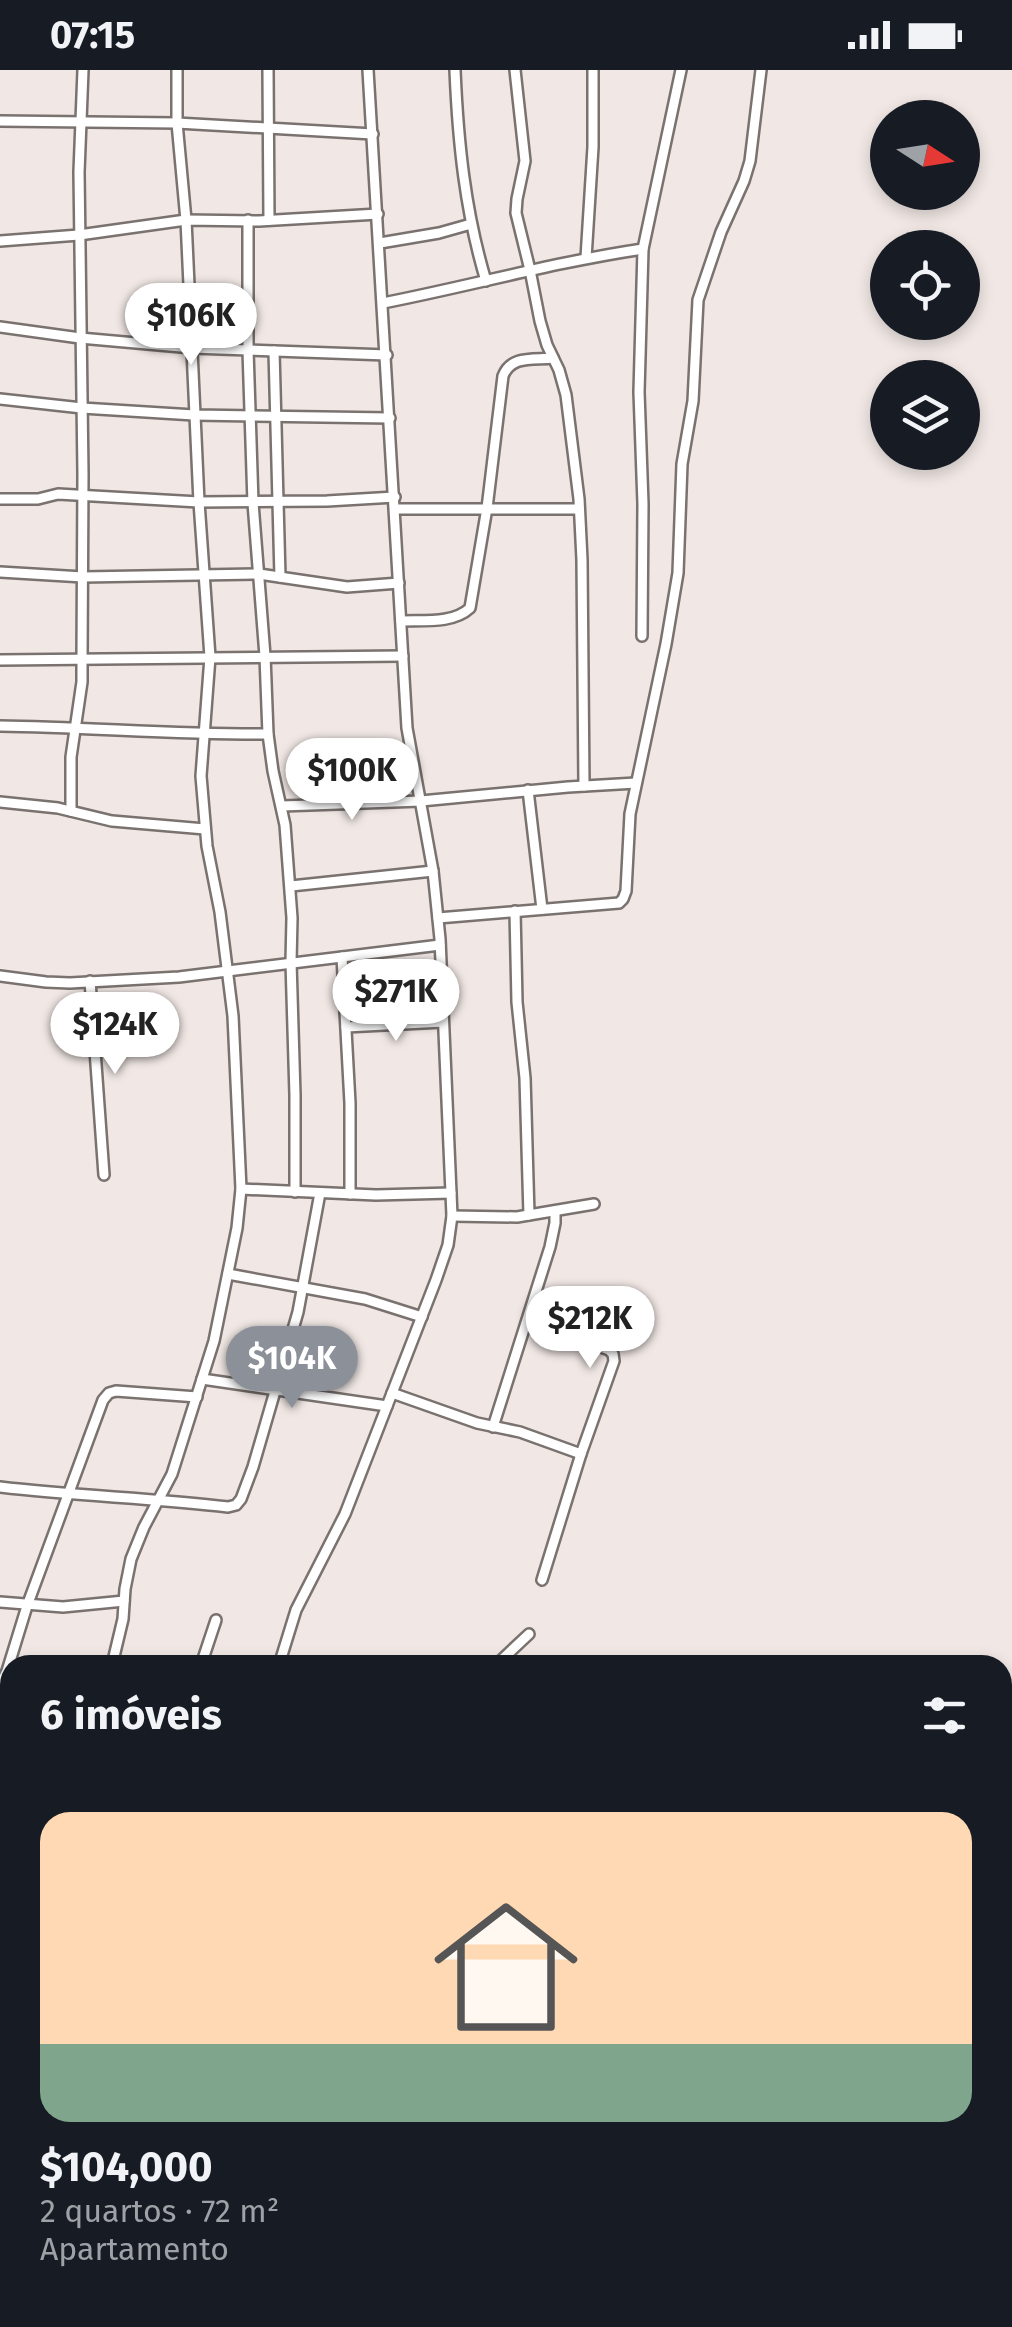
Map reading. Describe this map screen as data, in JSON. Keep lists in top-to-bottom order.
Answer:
{
  "north": "right",
  "page": {
    "status": "07:15",
    "price": [
      "$106K",
      "$100K",
      "$271K",
      "$124K",
      "$212K",
      "$104K"
    ],
    "heading": "6 imóveis",
    "list": [
      {
        "name": "$104,000",
        "note": "2 quartos · 72 m² · Apartamento"
      }
    ]
  }
}
